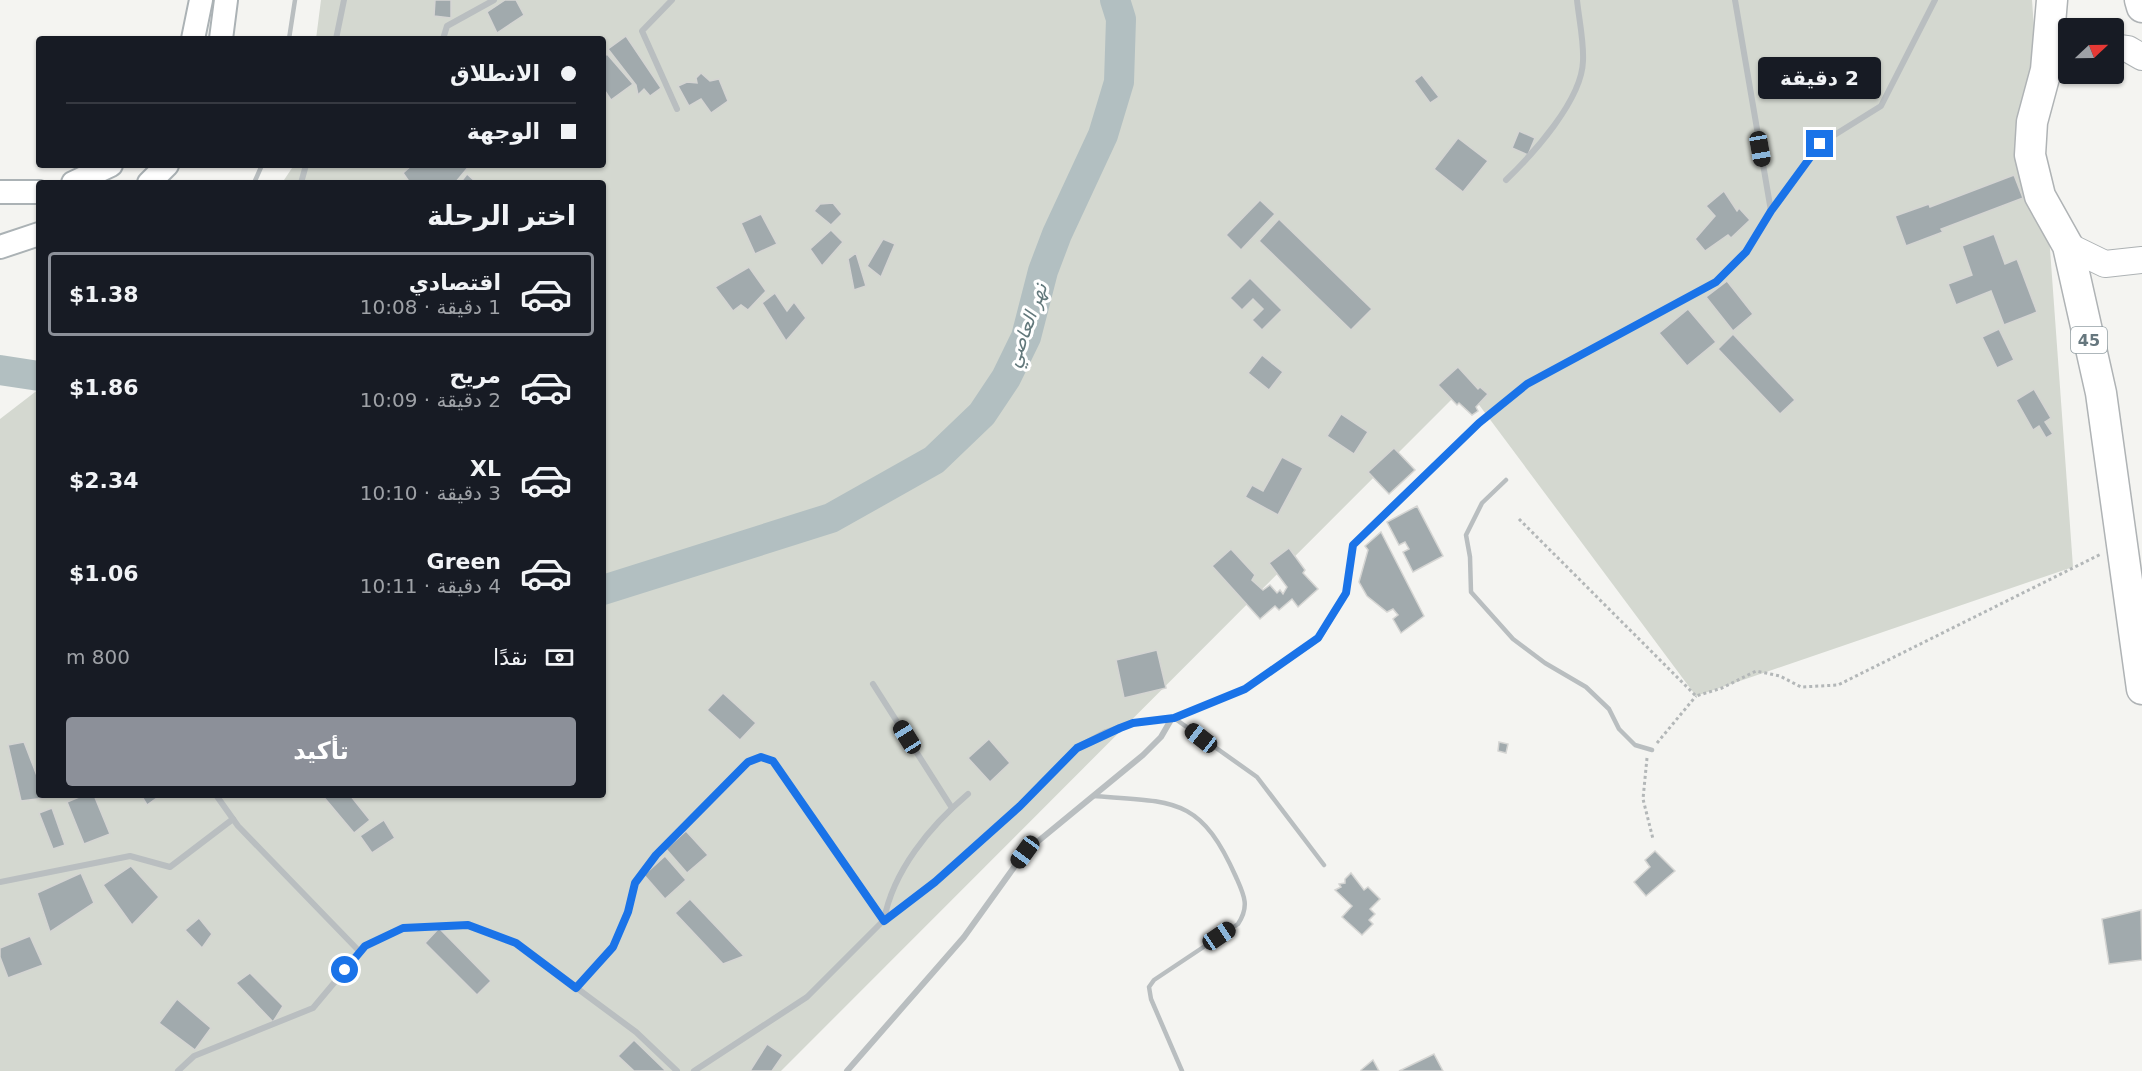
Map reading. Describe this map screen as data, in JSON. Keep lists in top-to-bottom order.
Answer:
{
  "streets": {
    "highway": ["45"]
  },
  "water": ["نهر العاصي"],
  "north": "right",
  "page": {
    "banner": ["الانطلاق", "الوجهة"],
    "bubble": "2 دقيقة",
    "heading": "اختر الرحلة",
    "list": [
      {
        "name": "اقتصادي",
        "note": "1 دقيقة · 10:08",
        "value": "$1.38"
      },
      {
        "name": "مريح",
        "note": "2 دقيقة · 10:09",
        "value": "$1.86"
      },
      {
        "name": "XL",
        "note": "3 دقيقة · 10:10",
        "value": "$2.34"
      },
      {
        "name": "Green",
        "note": "4 دقيقة · 10:11",
        "value": "$1.06"
      }
    ],
    "pay": ["نقدًا", "800 m"],
    "buttons": "تأكيد"
  }
}
